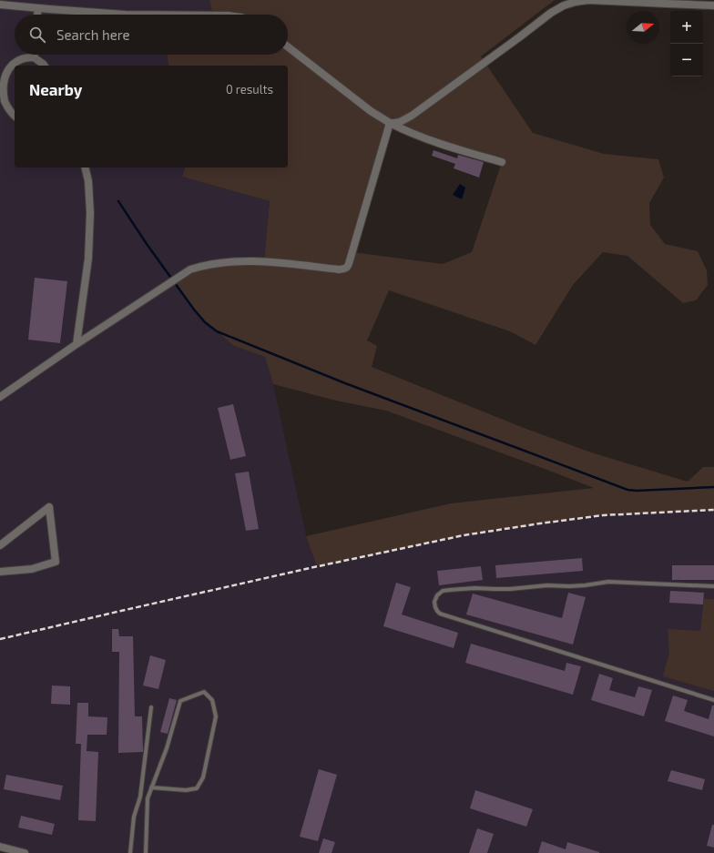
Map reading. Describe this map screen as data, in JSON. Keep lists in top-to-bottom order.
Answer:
{
  "north": "right",
  "page": {
    "map_buttons": ["+", "−"],
    "search": "Search here",
    "heading": ["Nearby", "0 results"]
  }
}
